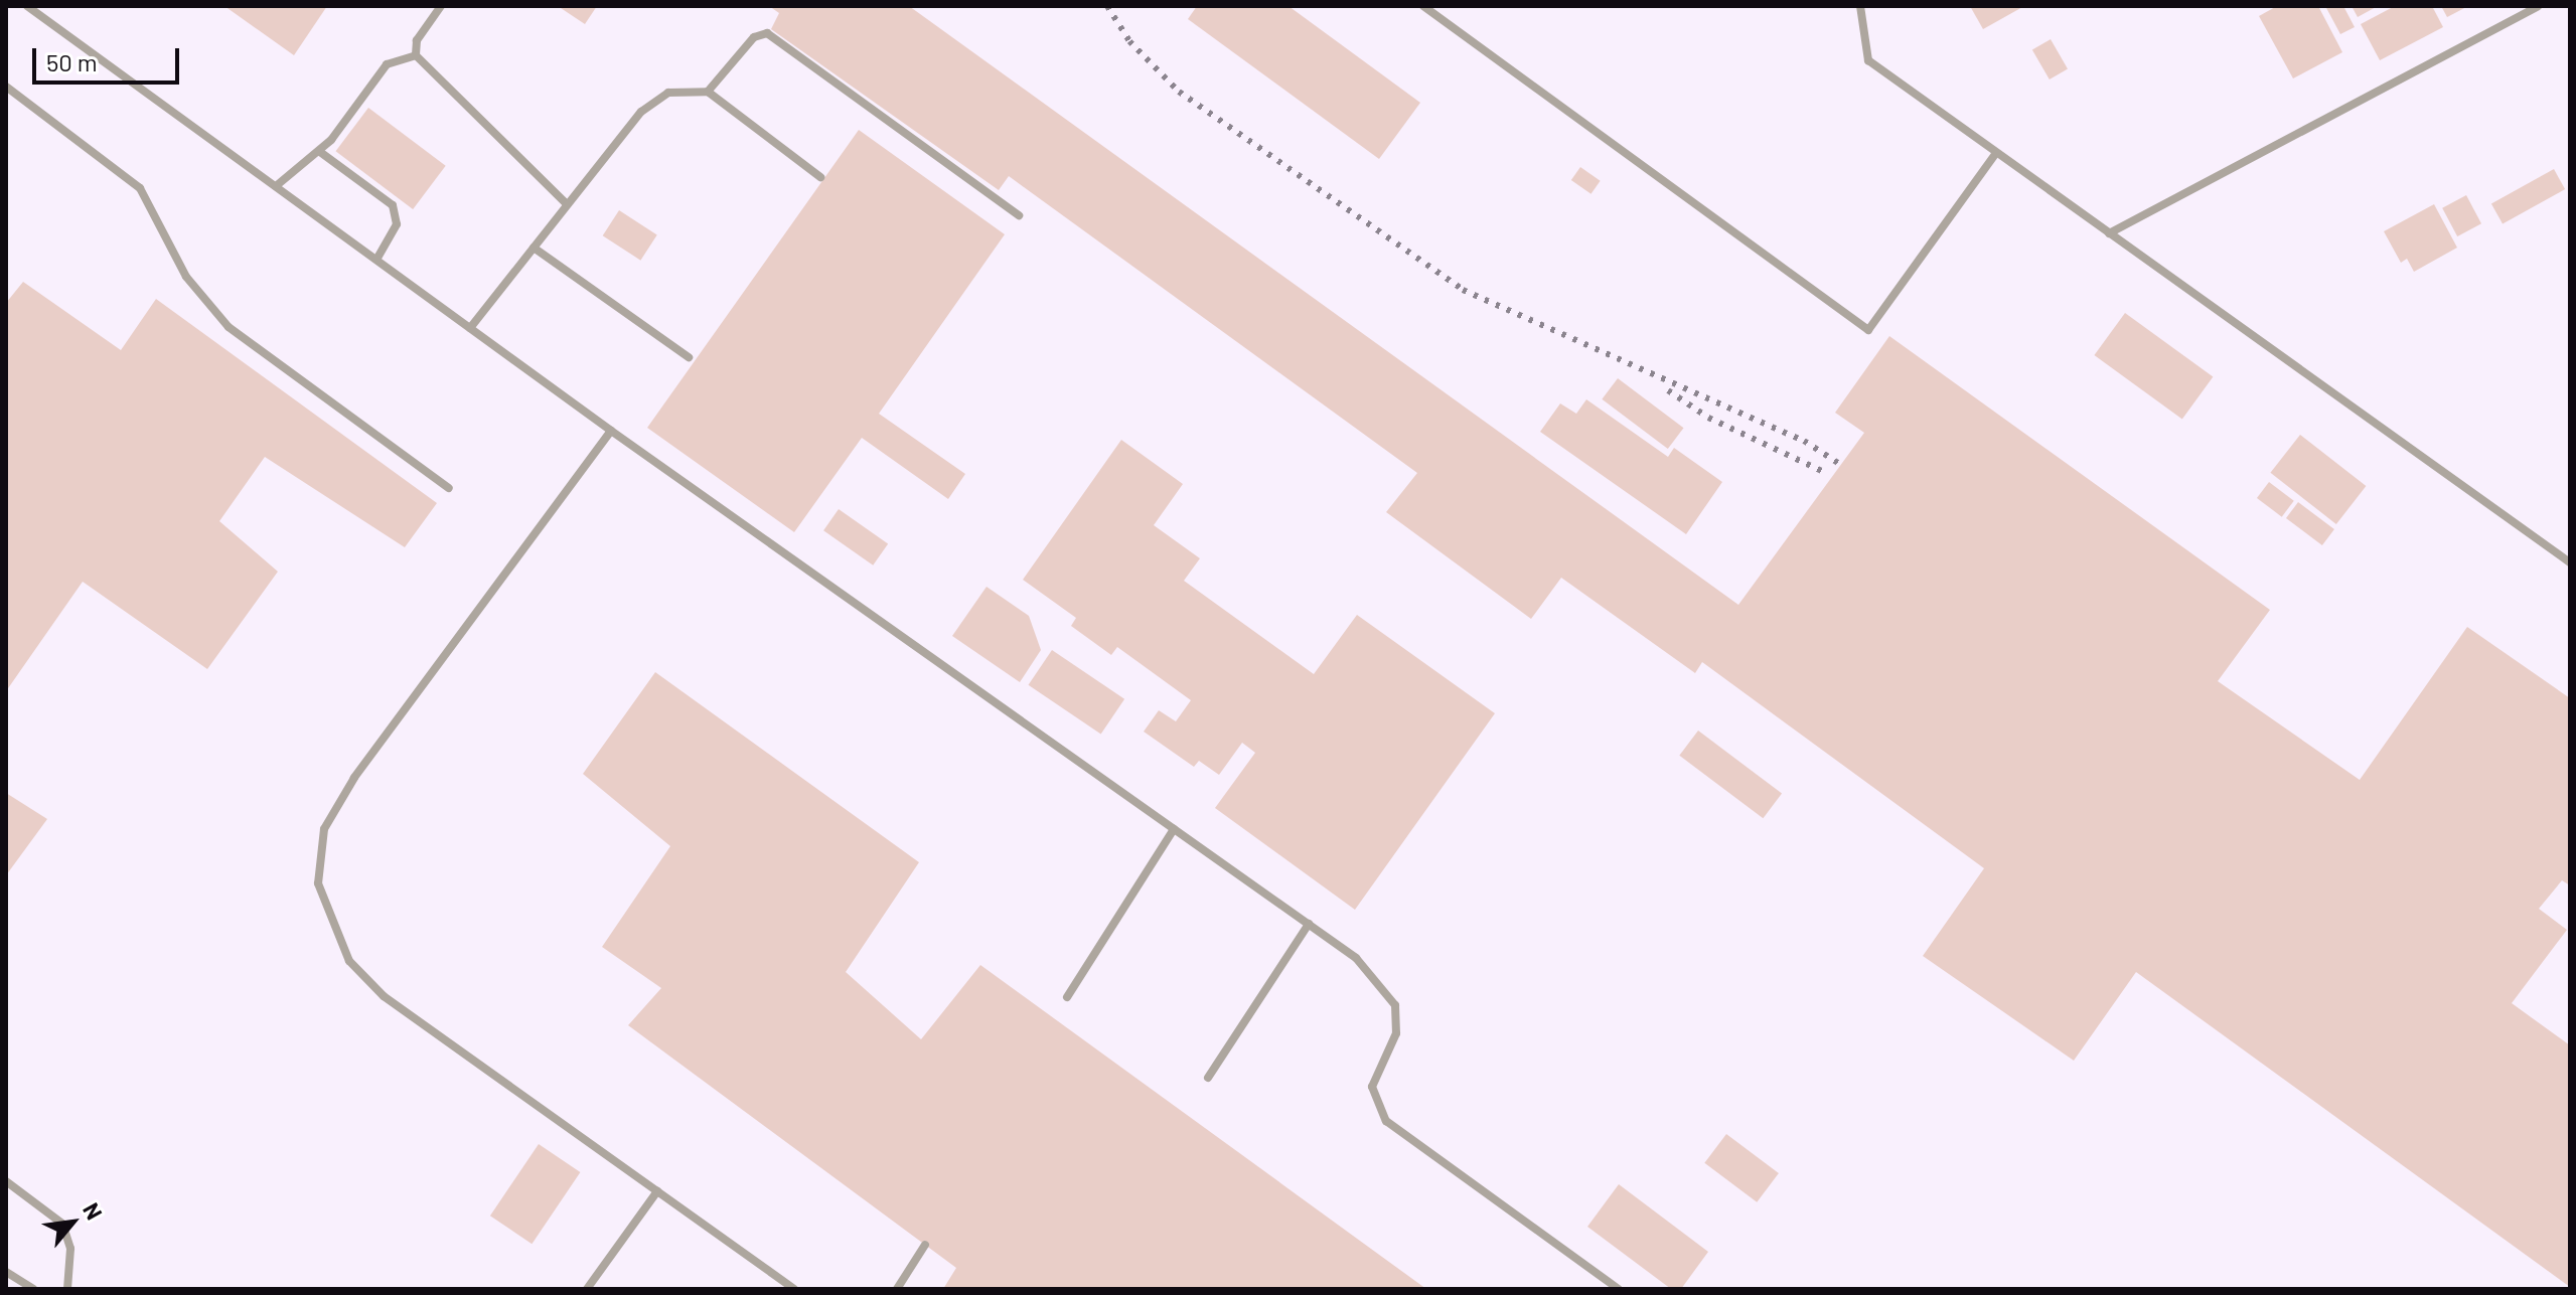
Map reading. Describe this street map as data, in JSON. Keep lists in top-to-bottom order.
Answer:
{
  "scale_bar": "50 m",
  "north": "top right"
}
